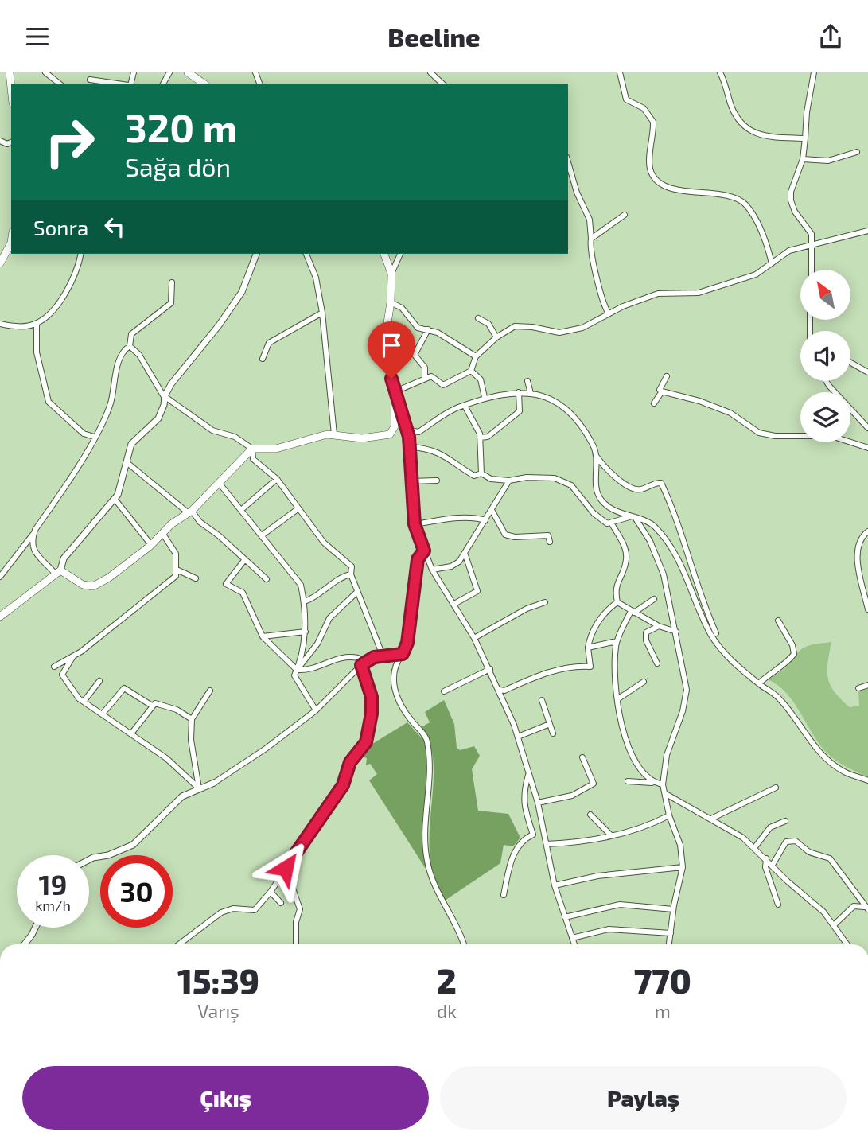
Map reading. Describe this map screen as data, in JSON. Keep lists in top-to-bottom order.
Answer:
{
  "north": "top left",
  "page": {
    "header": "Beeline",
    "turn": ["320 m", "Sağa dön"],
    "then": "Sonra",
    "speed": "19 km/h",
    "limit": "30",
    "eta": [
      "15:39",
      "Varış",
      "2",
      "dk",
      "770",
      "m"
    ],
    "buttons": ["Çıkış", "Paylaş"]
  }
}
